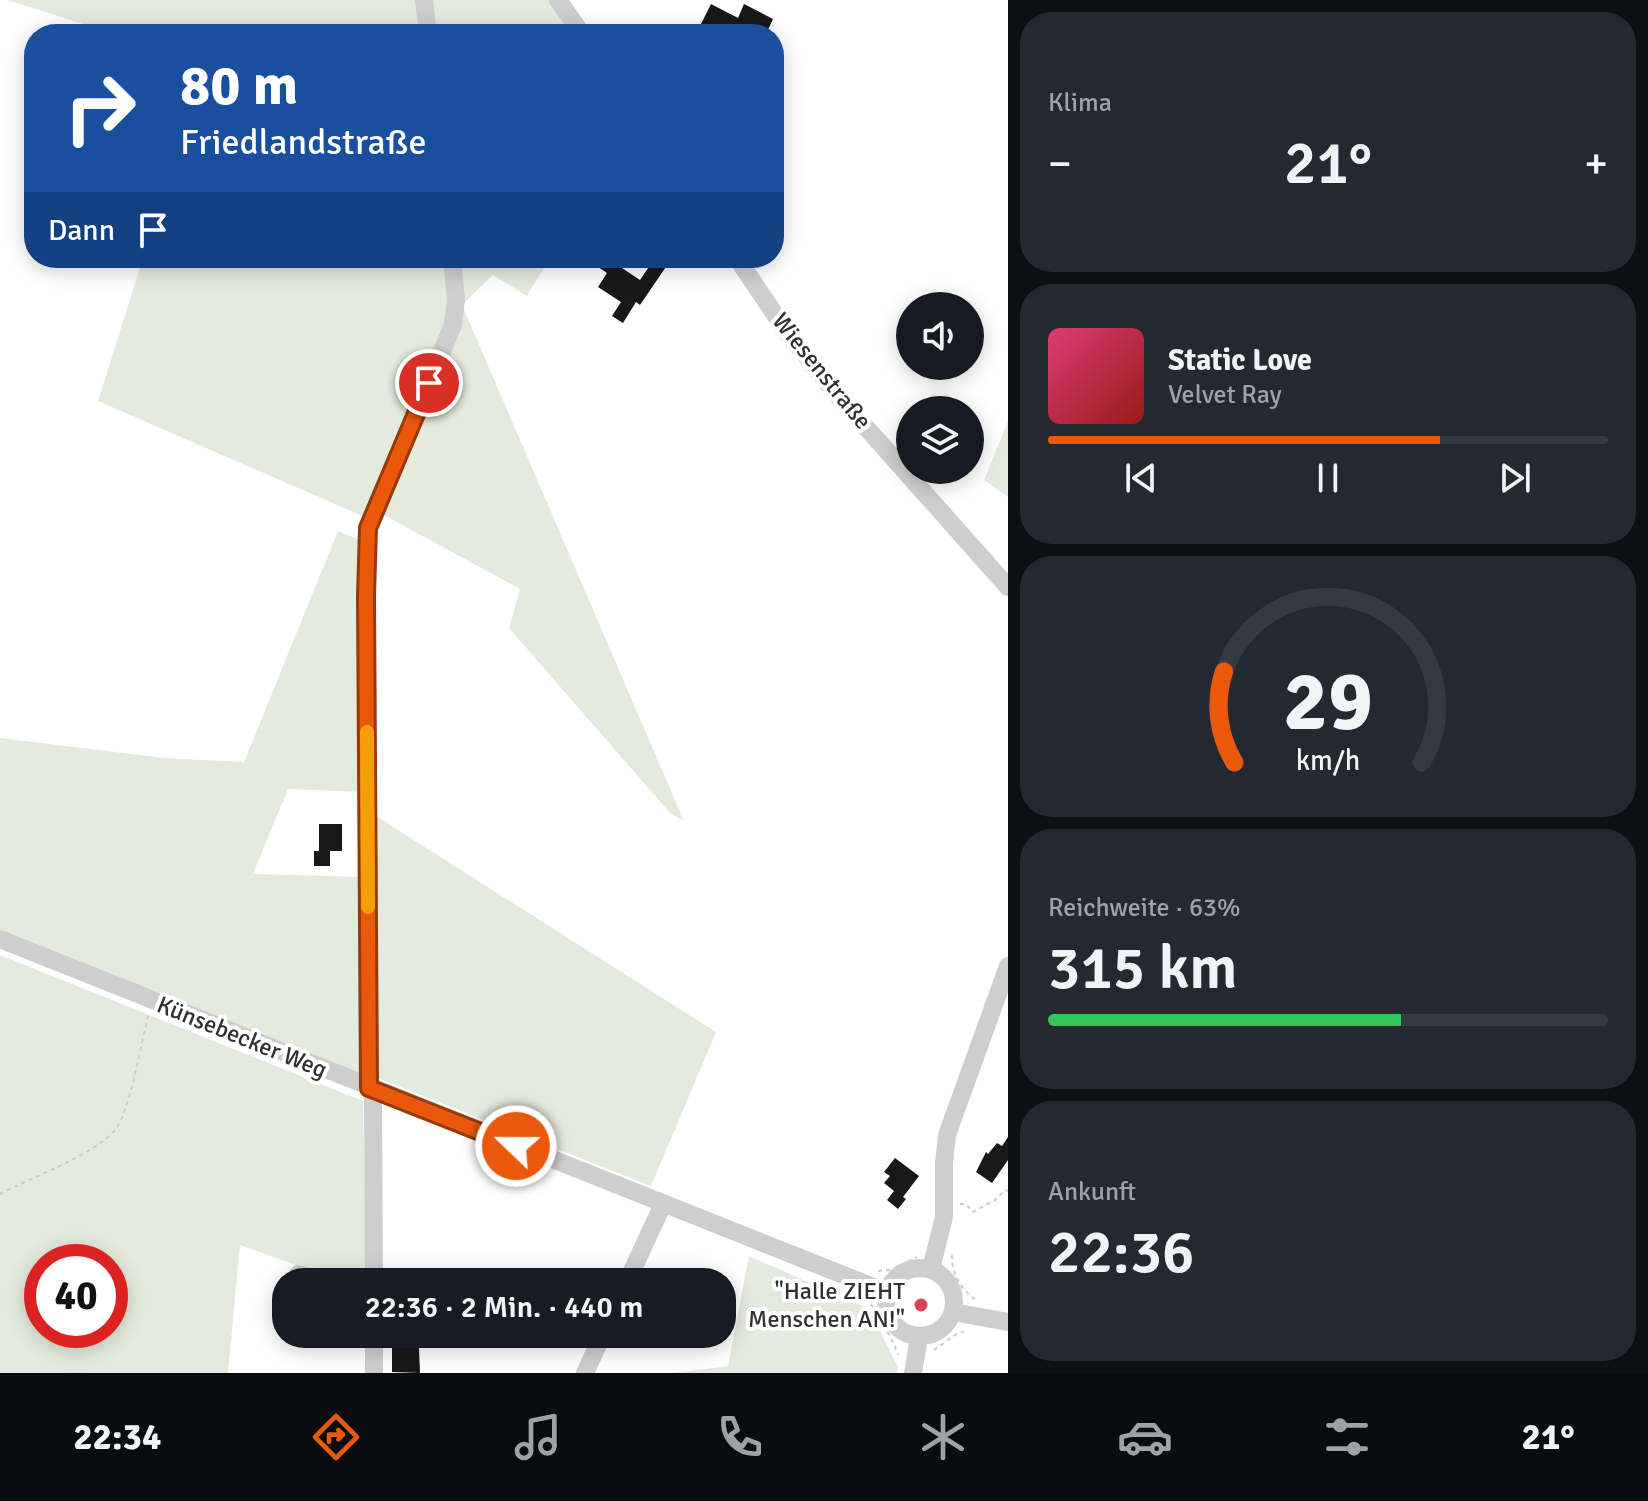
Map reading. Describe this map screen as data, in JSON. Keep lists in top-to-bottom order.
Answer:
{
  "streets": {
    "street": ["Wiesenstraße", "Künsebecker Weg"]
  },
  "places": ["\"Halle ZIEHT Menschen AN!\""],
  "page": {
    "tile": [
      "Klima",
      ["Reichweite · 63%", "315 km"],
      ["Ankunft", "22:36"]
    ],
    "turn": ["80 m", "Friedlandstraße"],
    "heat": ["−", "21°", "+"],
    "then": "Dann",
    "song": ["Static Love", "Velvet Ray"],
    "limit": "40",
    "trip": "22:36 · 2 Min. · 440 m",
    "tabs": ["22:34", "21°"],
    "gauge": ["29", "km/h"]
  }
}
